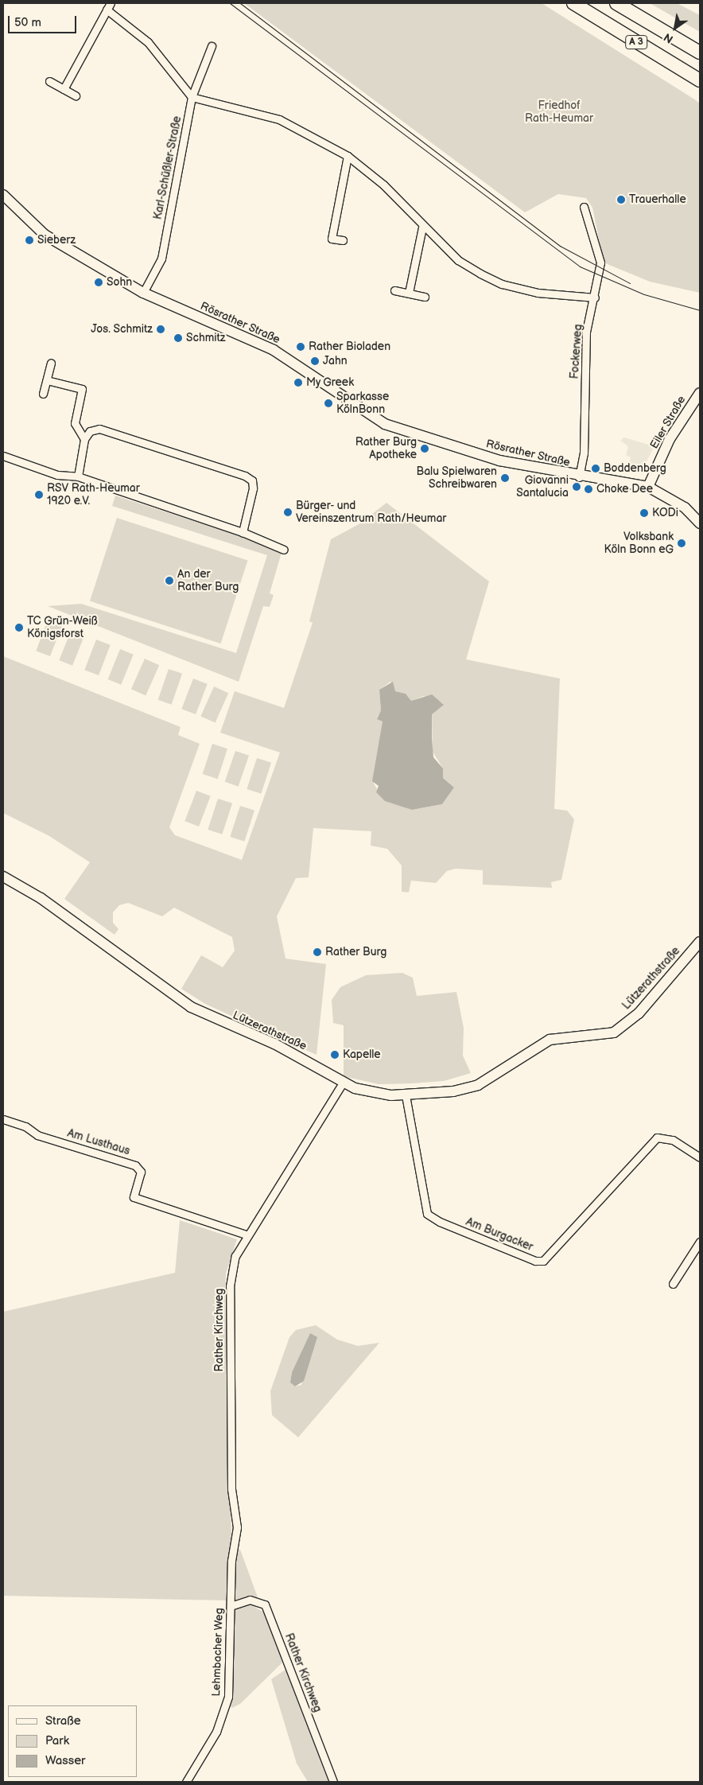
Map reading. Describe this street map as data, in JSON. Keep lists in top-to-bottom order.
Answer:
{
  "streets": {
    "highway": ["A 3"],
    "main road": ["Rösrather Straße", "Eiler Straße", "Lützerathstraße"],
    "street": [
      "Karl-Schüßler-Straße",
      "Fockerweg",
      "Am Lusthaus",
      "Am Burgacker",
      "Rather Kirchweg",
      "Lehmbacher Weg"
    ]
  },
  "crossings": [
    ["Karl-Schüßler-Straße", "Rösrather Straße"],
    ["Rösrather Straße", "Fockerweg"],
    ["Rösrather Straße", "Eiler Straße"],
    ["Lützerathstraße", "Am Burgacker"],
    ["Lützerathstraße", "Rather Kirchweg"],
    ["Am Lusthaus", "Rather Kirchweg"],
    ["Rather Kirchweg", "Lehmbacher Weg"]
  ],
  "parks": ["Friedhof Rath-Heumar"],
  "places": [
    "Trauerhalle",
    "Sieberz",
    "Sohn",
    "Jos. Schmitz",
    "Schmitz",
    "Rather Bioladen",
    "Jahn",
    "My Greek",
    "Sparkasse KölnBonn",
    "Rather Burg Apotheke",
    "Boddenberg",
    "Balu Spielwaren Schreibwaren",
    "Giovanni Santalucia",
    "Choke Dee",
    "RSV Rath-Heumar 1920 e.V.",
    "Bürger- und Vereinszentrum Rath/Heumar",
    "KODi",
    "Volksbank Köln Bonn eG",
    "An der Rather Burg",
    "TC Grün-Weiß Königsforst",
    "Rather Burg",
    "Kapelle"
  ],
  "legend": ["Straße", "Park", "Wasser"],
  "scale_bar": "50 m",
  "north": "bottom left"
}
